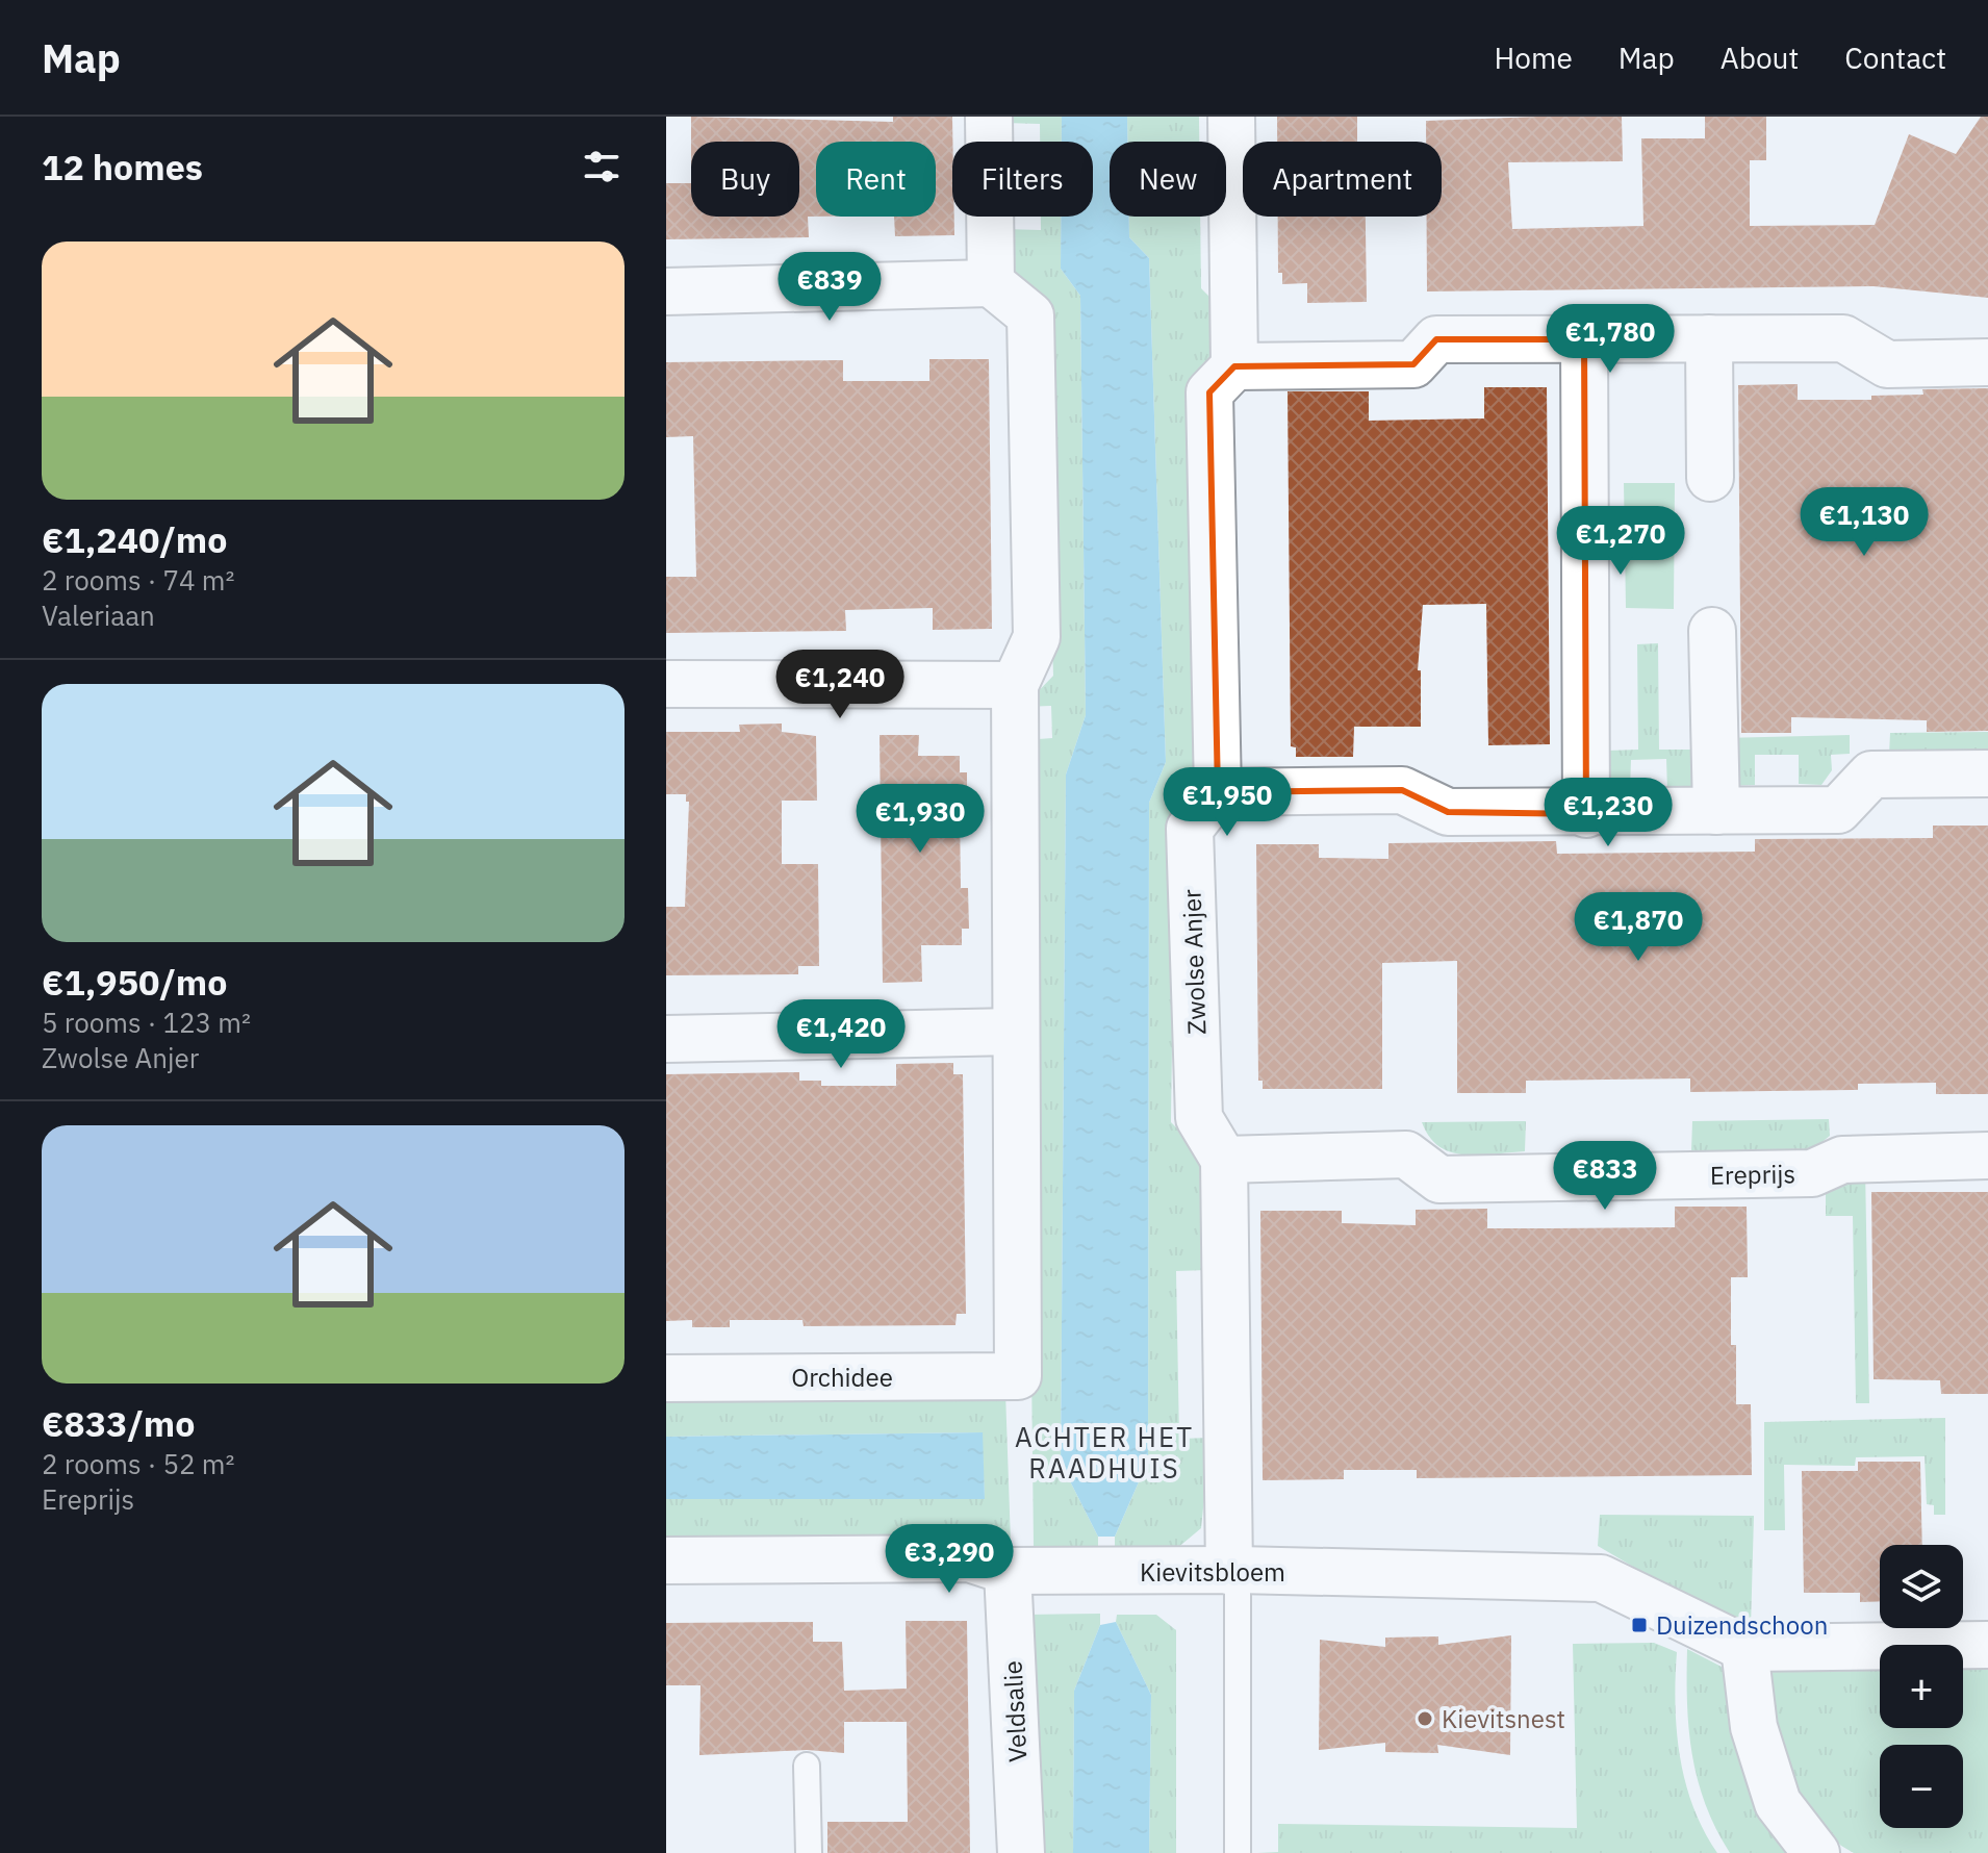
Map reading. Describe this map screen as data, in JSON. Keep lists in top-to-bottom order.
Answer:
{
  "streets": {
    "street": [
      "Zwolse Anjer",
      "Ereprijs",
      "Orchidee",
      "Kievitsbloem",
      "Veldsalie"
    ]
  },
  "crossings": [
    ["Zwolse Anjer", "Ereprijs"],
    ["Kievitsbloem", "Veldsalie"]
  ],
  "districts": ["ACHTER HET RAADHUIS"],
  "places": {
    "transit": ["Duizendschoon"],
    "other": ["Kievitsnest"]
  },
  "page": {
    "header": "Map",
    "nav": [
      "Home",
      "Map",
      "About",
      "Contact"
    ],
    "heading": "12 homes",
    "chip": [
      "Buy",
      "Rent",
      "Filters",
      "New",
      "Apartment"
    ],
    "list": [
      {
        "name": "€1,240/mo",
        "note": "2 rooms · 74 m² · Valeriaan"
      },
      {
        "name": "€1,950/mo",
        "note": "5 rooms · 123 m² · Zwolse Anjer"
      },
      {
        "name": "€833/mo",
        "note": "2 rooms · 52 m² · Ereprijs"
      }
    ],
    "price": [
      "€839",
      "€1,780",
      "€1,130",
      "€1,270",
      "€1,240",
      "€1,950",
      "€1,230",
      "€1,930",
      "€1,870",
      "€1,420",
      "€833",
      "€3,290"
    ],
    "map_buttons": ["+", "−"]
  }
}
